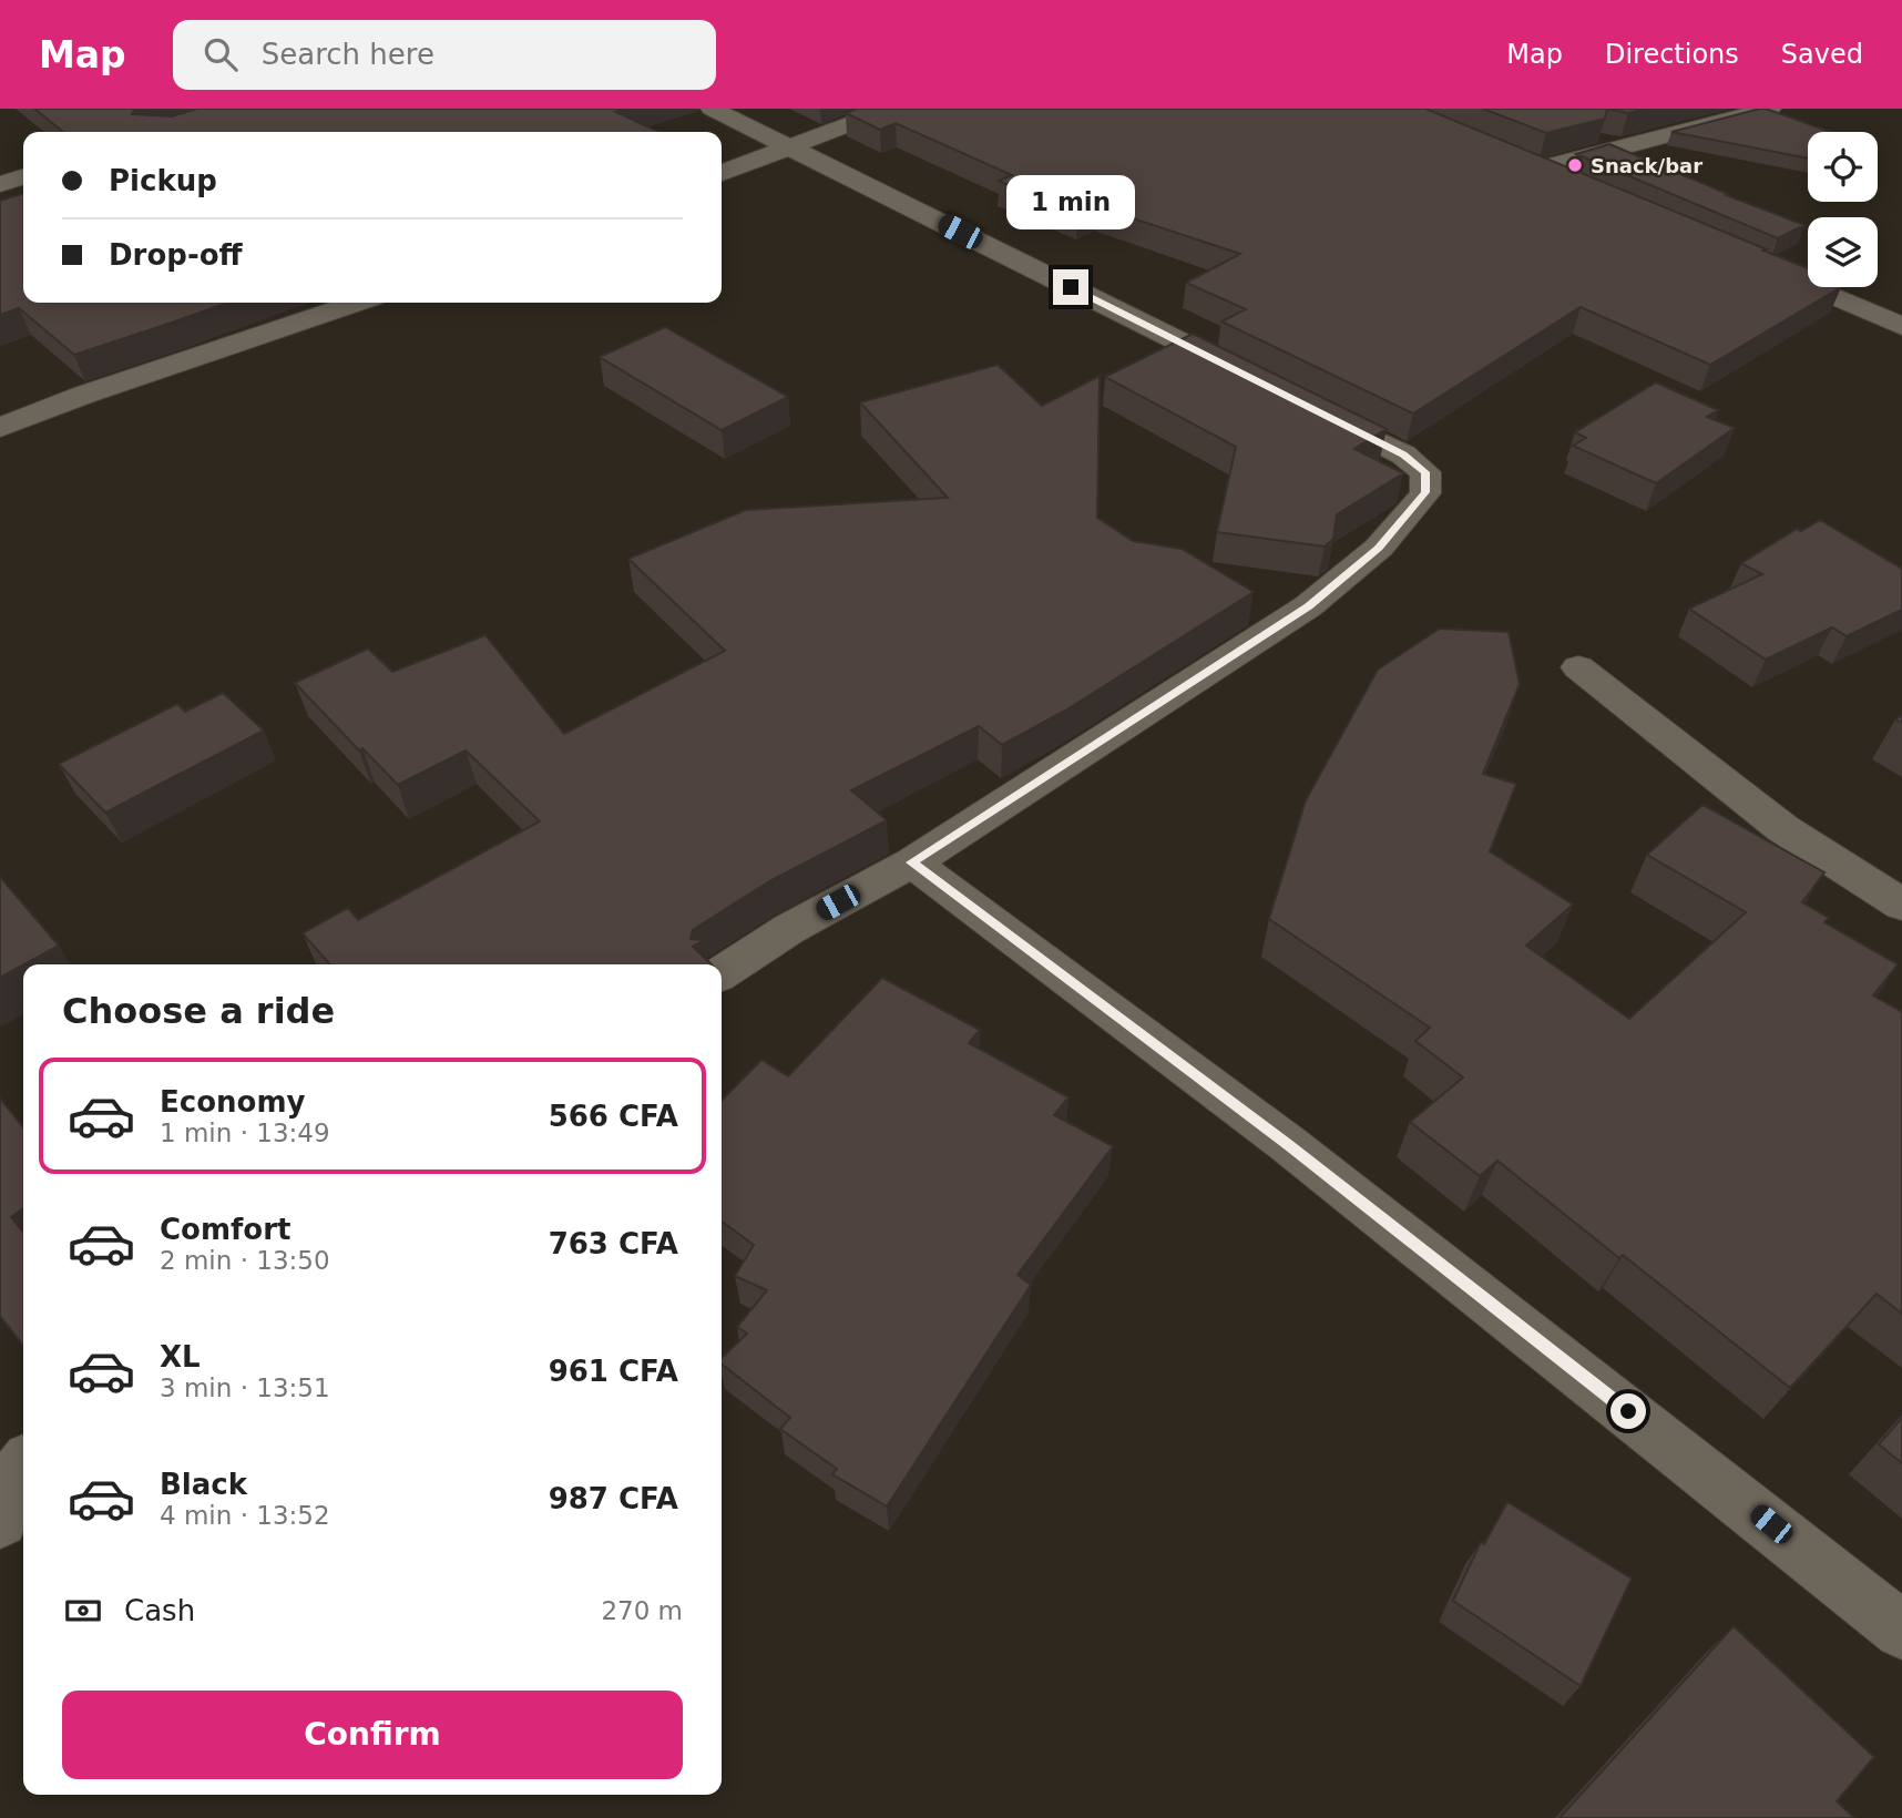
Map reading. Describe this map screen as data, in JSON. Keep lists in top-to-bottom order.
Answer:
{
  "places": ["Snack/bar"],
  "page": {
    "header": "Map",
    "search": "Search here",
    "nav": ["Map", "Directions", "Saved"],
    "banner": ["Pickup", "Drop-off"],
    "bubble": "1 min",
    "heading": "Choose a ride",
    "list": [
      {
        "name": "Economy",
        "note": "1 min · 13:49",
        "value": "566 CFA"
      },
      {
        "name": "Comfort",
        "note": "2 min · 13:50",
        "value": "763 CFA"
      },
      {
        "name": "XL",
        "note": "3 min · 13:51",
        "value": "961 CFA"
      },
      {
        "name": "Black",
        "note": "4 min · 13:52",
        "value": "987 CFA"
      }
    ],
    "pay": ["Cash", "270 m"],
    "buttons": "Confirm"
  }
}
